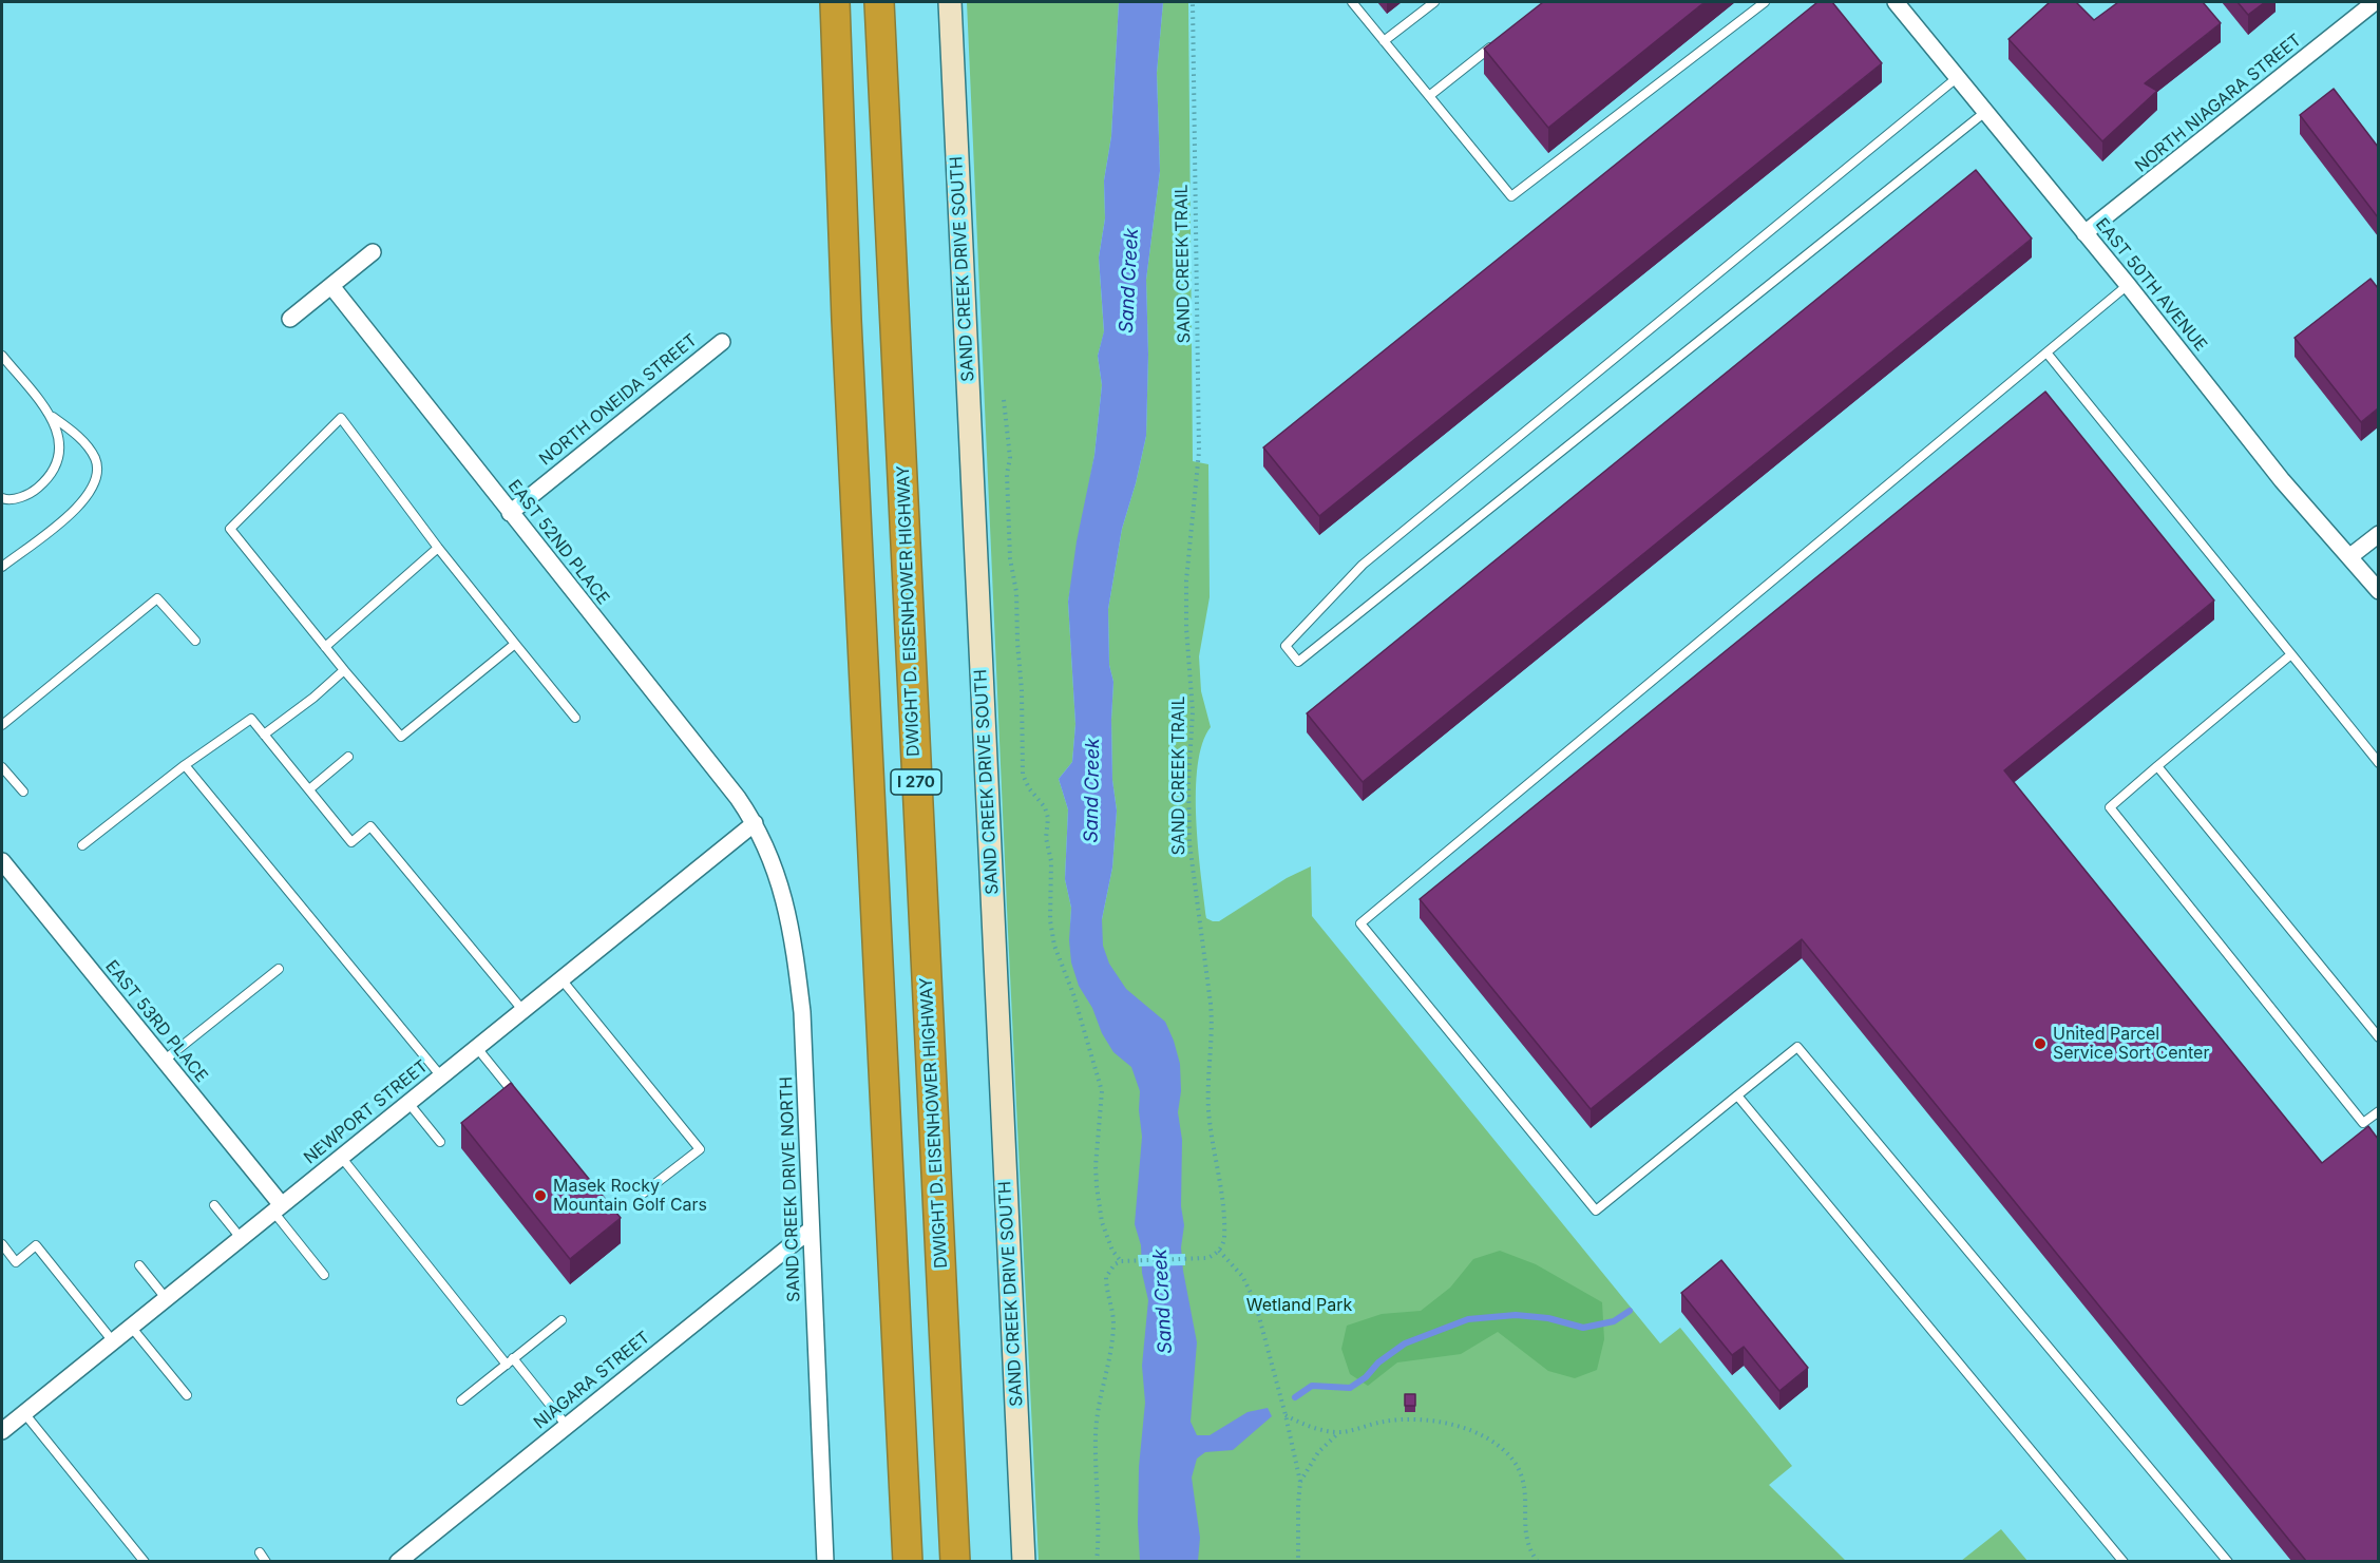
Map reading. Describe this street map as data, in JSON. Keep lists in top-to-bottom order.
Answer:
{
  "streets": {
    "highway": ["DWIGHT D. EISENHOWER HIGHWAY", "I 270"],
    "main road": ["SAND CREEK DRIVE SOUTH"],
    "street": [
      "NORTH NIAGARA STREET",
      "EAST 50TH AVENUE",
      "NORTH ONEIDA STREET",
      "EAST 52ND PLACE",
      "EAST 53RD PLACE",
      "NEWPORT STREET",
      "SAND CREEK DRIVE NORTH",
      "NIAGARA STREET"
    ],
    "path": ["SAND CREEK TRAIL"]
  },
  "crossings": [
    ["NORTH NIAGARA STREET", "EAST 50TH AVENUE"],
    ["NORTH ONEIDA STREET", "EAST 52ND PLACE"],
    ["EAST 52ND PLACE", "NEWPORT STREET"],
    ["EAST 52ND PLACE", "SAND CREEK DRIVE NORTH"],
    ["EAST 53RD PLACE", "NEWPORT STREET"],
    ["NEWPORT STREET", "SAND CREEK DRIVE NORTH"],
    ["SAND CREEK DRIVE NORTH", "NIAGARA STREET"]
  ],
  "water": ["Sand Creek"],
  "parks": ["Wetland Park"],
  "places": ["United Parcel Service Sort Center", "Masek Rocky Mountain Golf Cars"]
}
